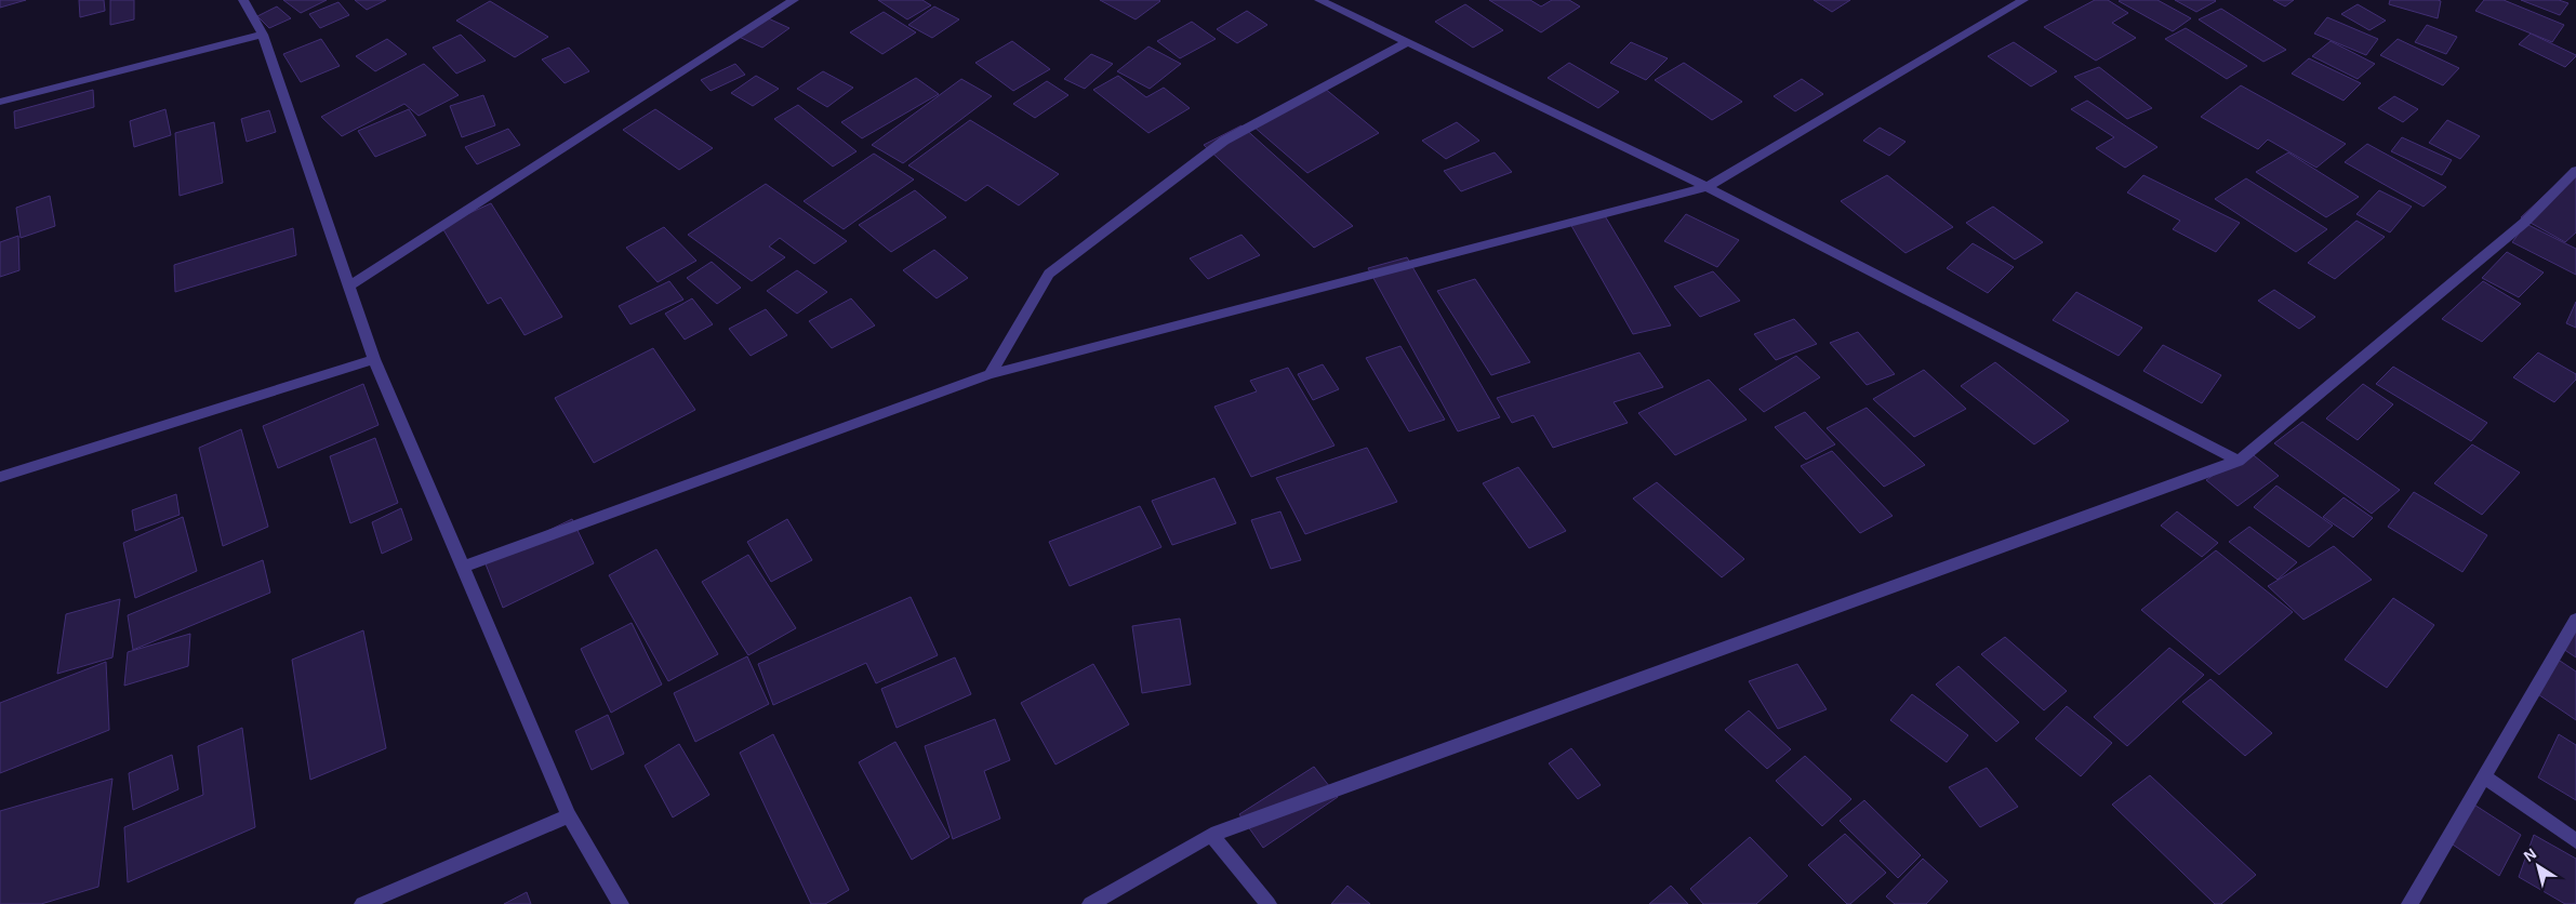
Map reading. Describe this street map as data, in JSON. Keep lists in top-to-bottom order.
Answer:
{
  "north": "top left"
}
